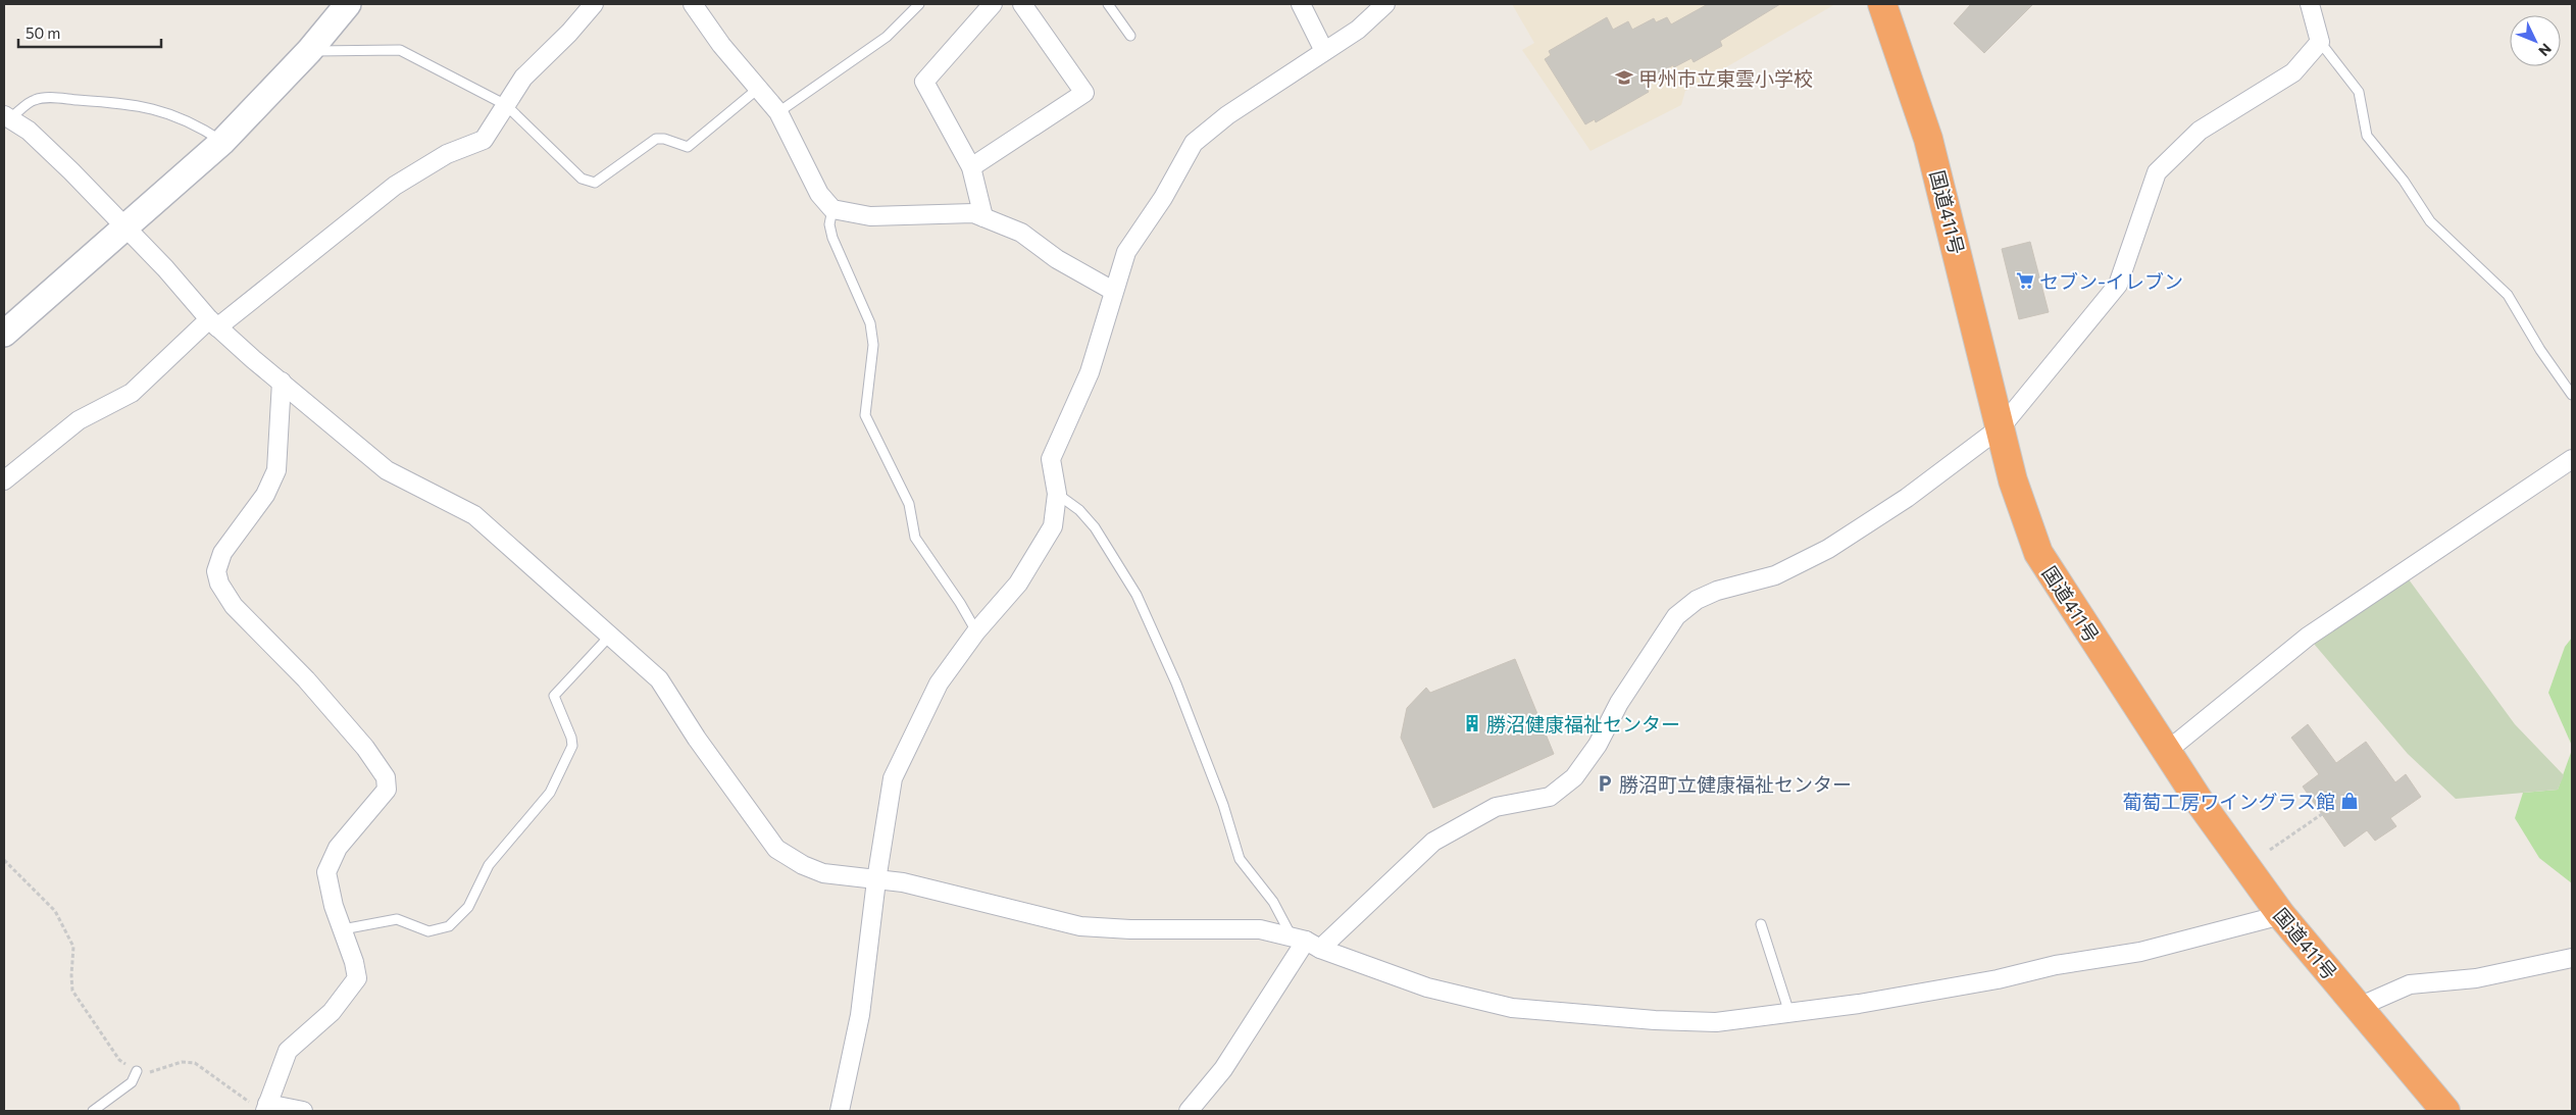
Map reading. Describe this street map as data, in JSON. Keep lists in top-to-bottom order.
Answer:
{
  "streets": {
    "highway": ["国道411号"]
  },
  "places": {
    "school or university": ["甲州市立東雲小学校"],
    "supermarket": ["セブン-イレブン"],
    "building": ["勝沼健康福祉センター"],
    "parking": ["勝沼町立健康福祉センター"],
    "shop": ["葡萄工房ワイングラス館"]
  },
  "scale_bar": "50 m",
  "north": "bottom right"
}
